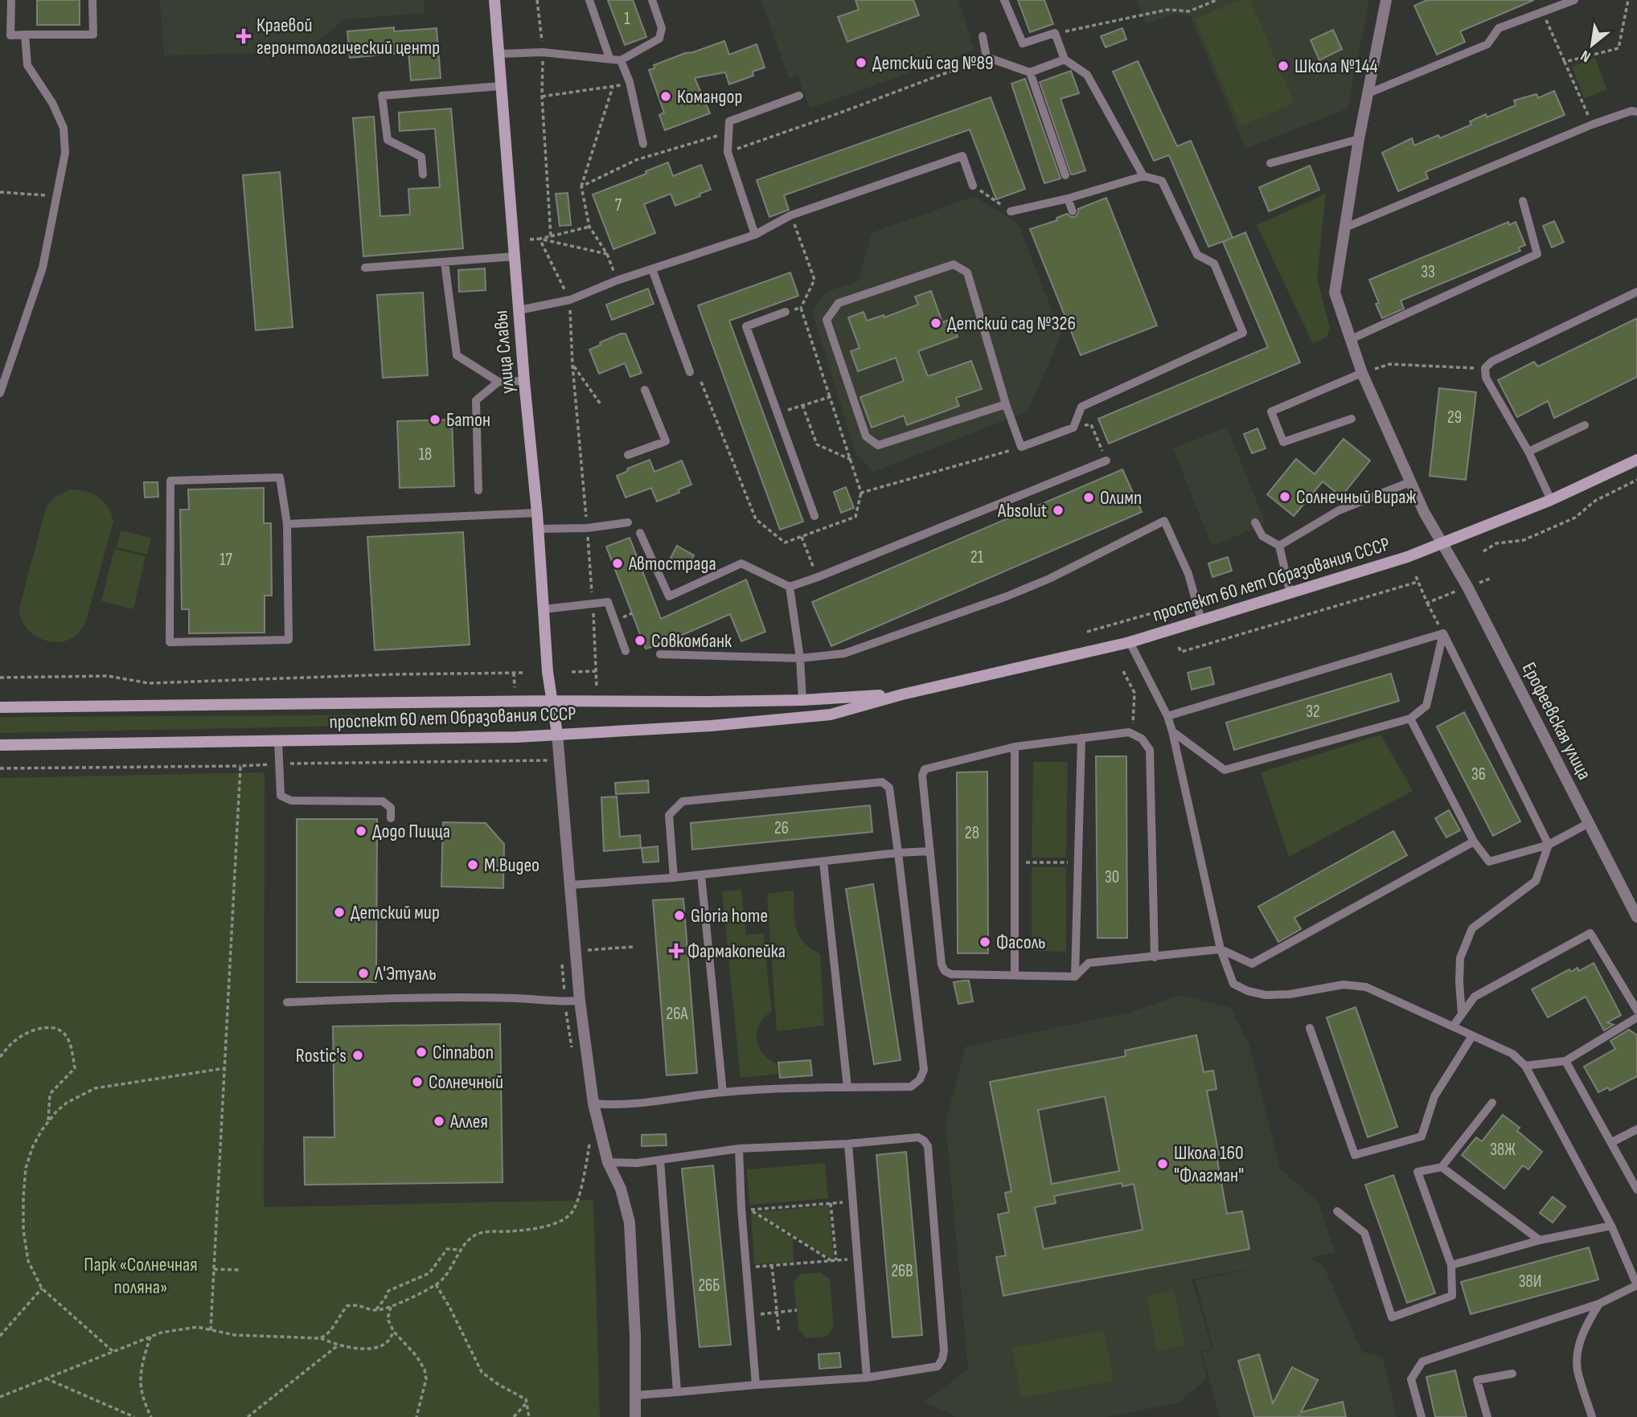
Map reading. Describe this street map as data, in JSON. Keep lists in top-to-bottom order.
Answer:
{
  "streets": {
    "main road": ["улица Славы", "проспект 60 лет Образования СССР"],
    "street": ["Ерофеевская улица"]
  },
  "crossings": [
    ["улица Славы", "проспект 60 лет Образования СССР"],
    ["проспект 60 лет Образования СССР", "Ерофеевская улица"]
  ],
  "parks": ["Парк «Солнечная поляна»"],
  "places": {
    "health": ["Краевой геронтологический центр", "Фармакопейка"],
    "other": [
      "Детский сад №89",
      "Школа №144",
      "Командор",
      "Детский сад №326",
      "Батон",
      "Солнечный Вираж",
      "Олимп",
      "Absolut",
      "Автострада",
      "Совкомбанк",
      "Додо Пицца",
      "М.Видео",
      "Детский мир",
      "Gloria home",
      "Фасоль",
      "Л'Этуаль",
      "Cinnabon",
      "Rostic's",
      "Солнечный",
      "Аллея",
      "Школа 160 \"Флагман\""
    ]
  },
  "house_numbers": [
    "1",
    "7",
    "33",
    "29",
    "18",
    "21",
    "17",
    "32",
    "36",
    "26",
    "28",
    "30",
    "26А",
    "38Ж",
    "26В",
    "38И",
    "26Б"
  ],
  "north": "bottom left"
}
